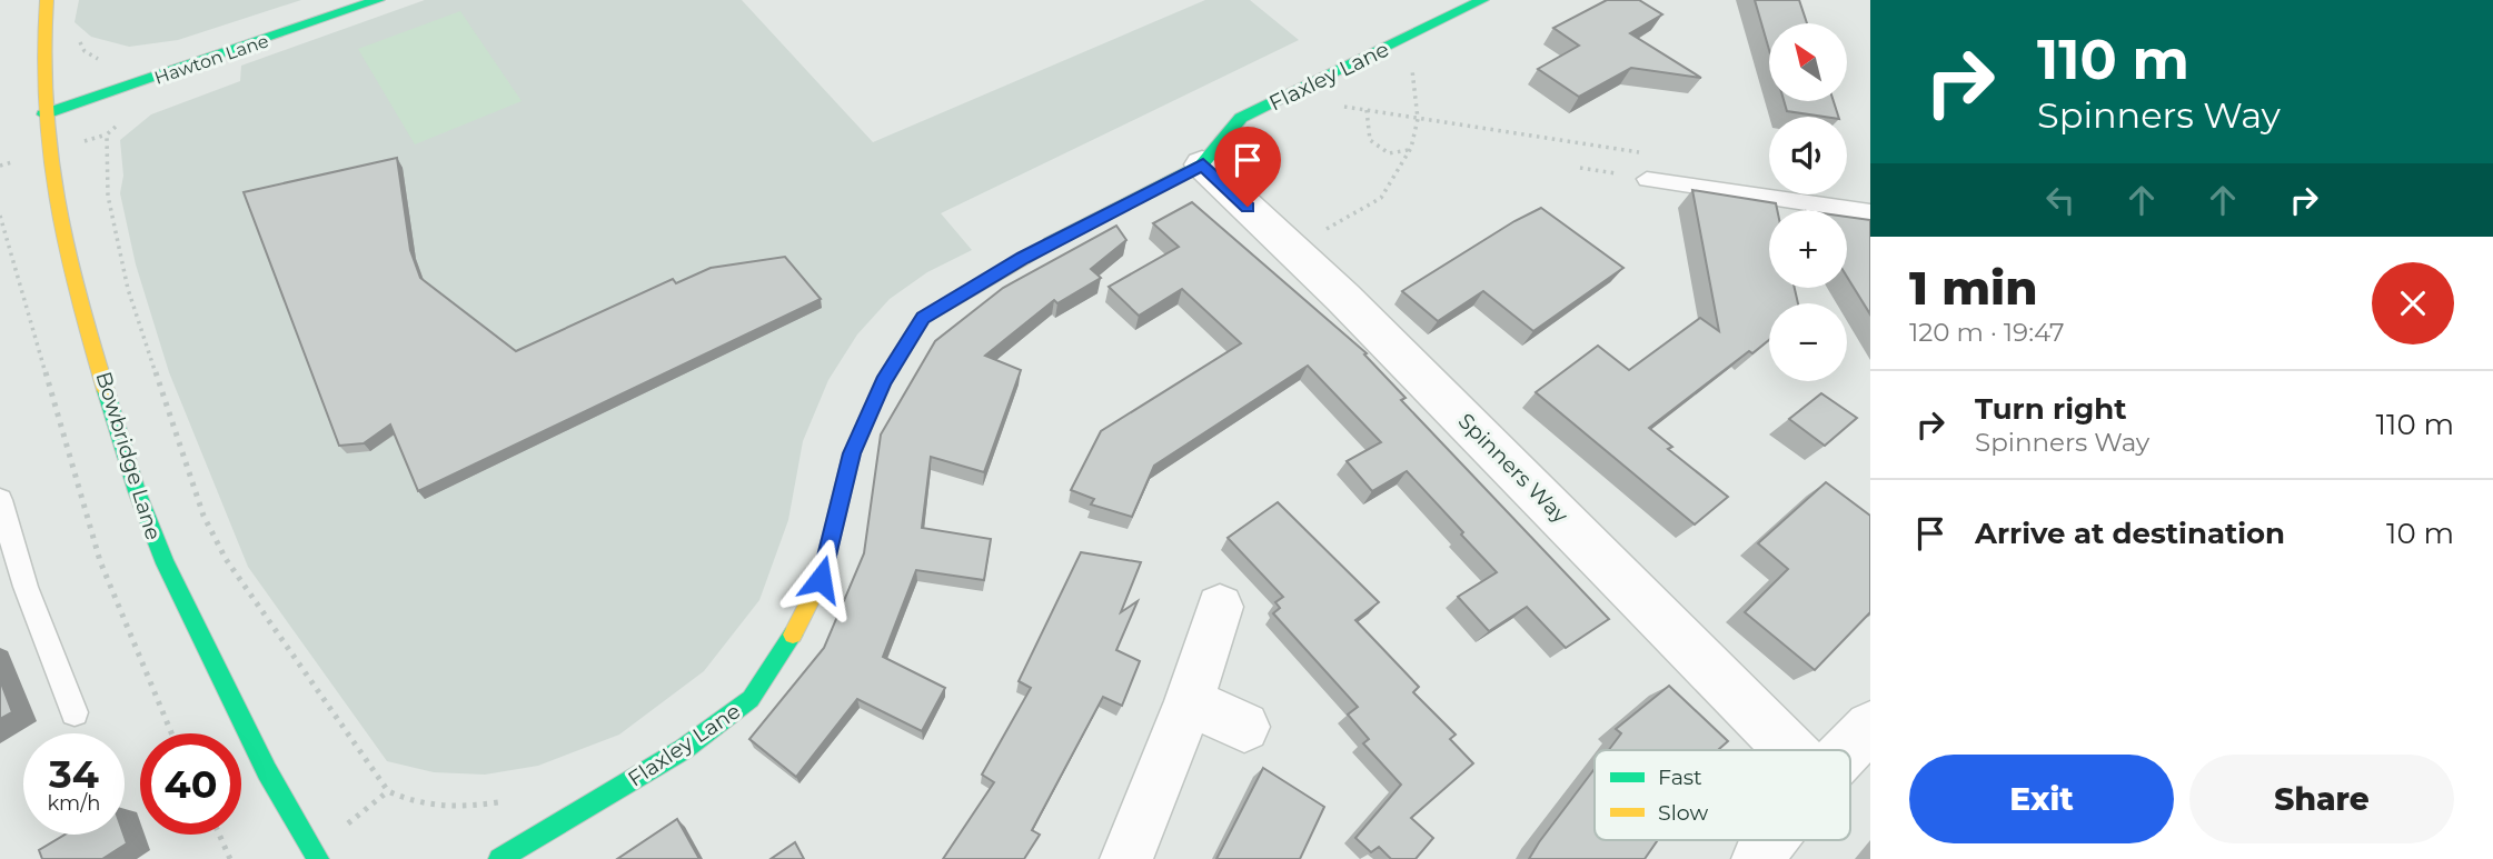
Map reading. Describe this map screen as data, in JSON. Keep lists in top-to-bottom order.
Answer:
{
  "streets": {
    "street": [
      "Hawton Lane",
      "Flaxley Lane",
      "Bowbridge Lane",
      "Spinners Way"
    ]
  },
  "crossings": [
    ["Hawton Lane", "Bowbridge Lane"],
    ["Flaxley Lane", "Spinners Way"]
  ],
  "legend": ["Fast", "Slow"],
  "north": "top left",
  "page": {
    "turn": ["110 m", "Spinners Way"],
    "map_buttons": ["+", "−"],
    "heading": ["1 min", "120 m · 19:47"],
    "list": [
      {
        "name": "Turn right",
        "note": "Spinners Way",
        "value": "110 m"
      },
      {
        "name": "Arrive at destination",
        "value": "10 m"
      }
    ],
    "speed": "34 km/h",
    "limit": "40",
    "buttons": ["Exit", "Share"]
  }
}
